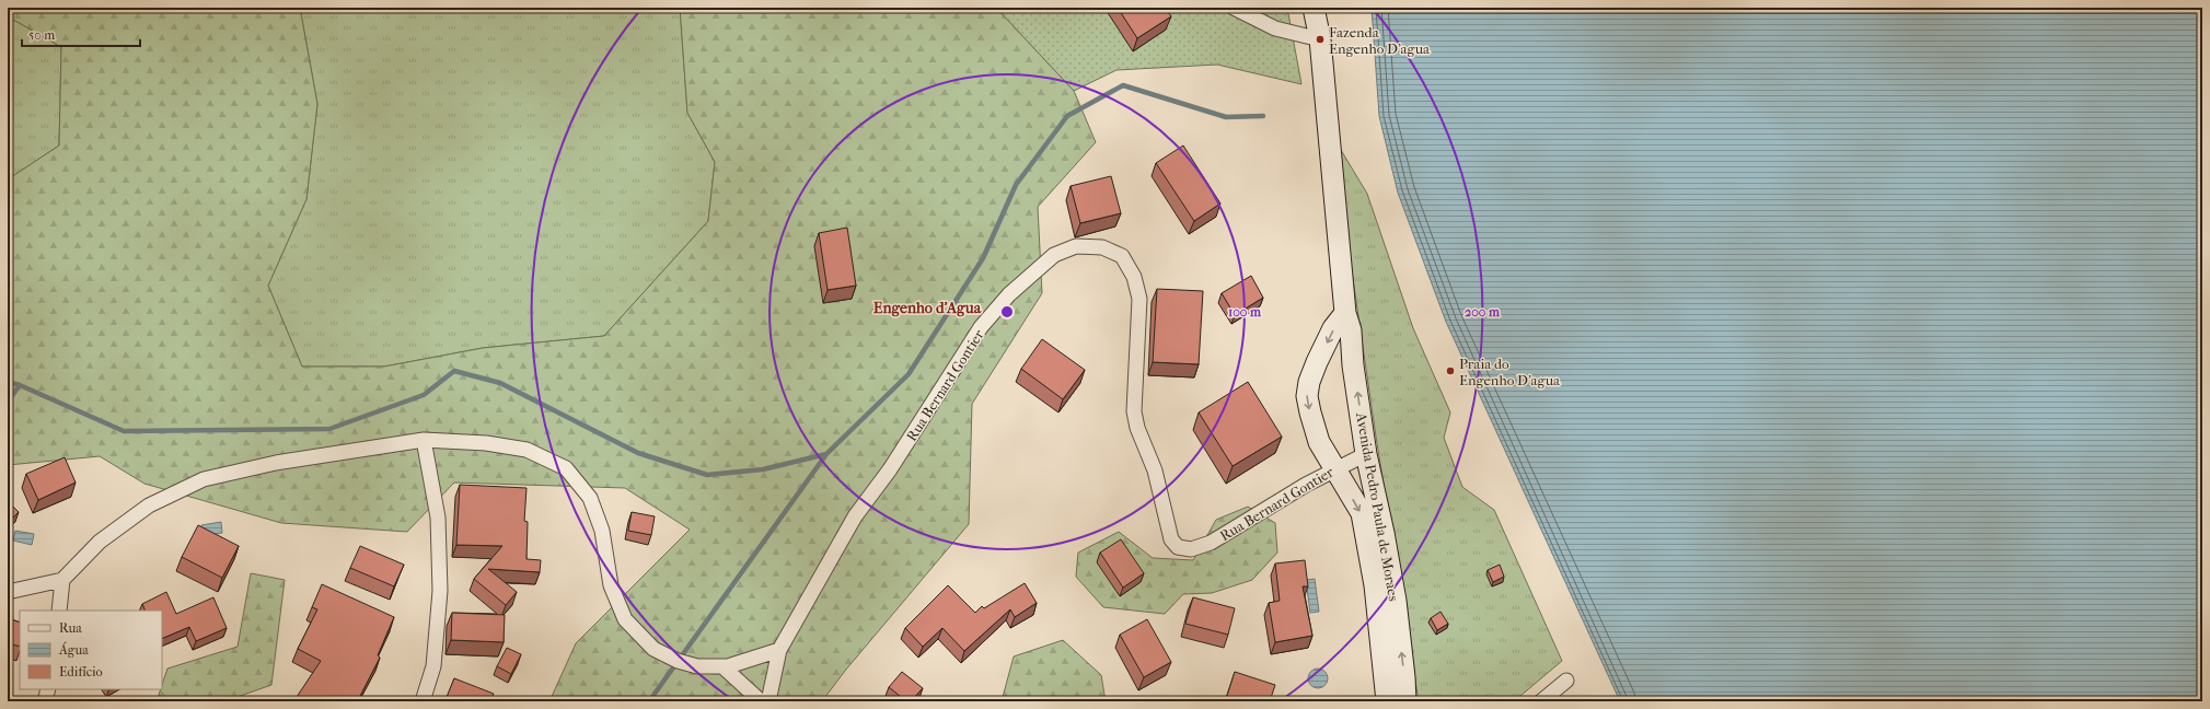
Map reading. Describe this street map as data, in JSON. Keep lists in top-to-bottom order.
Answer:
{
  "streets": {
    "main road": ["Avenida Pedro Paula de Moraes"],
    "street": ["Rua Bernard Gontier"]
  },
  "crossings": [
    ["Rua Bernard Gontier", "Avenida Pedro Paula de Moraes"]
  ],
  "districts": ["Engenho d'Agua"],
  "places": ["Fazenda Engenho D'agua", "Praia do Engenho D'agua"],
  "legend": ["Rua", "Água", "Edifício"],
  "scale_bar": "50 m",
  "rings": ["100 m", "200 m"]
}
